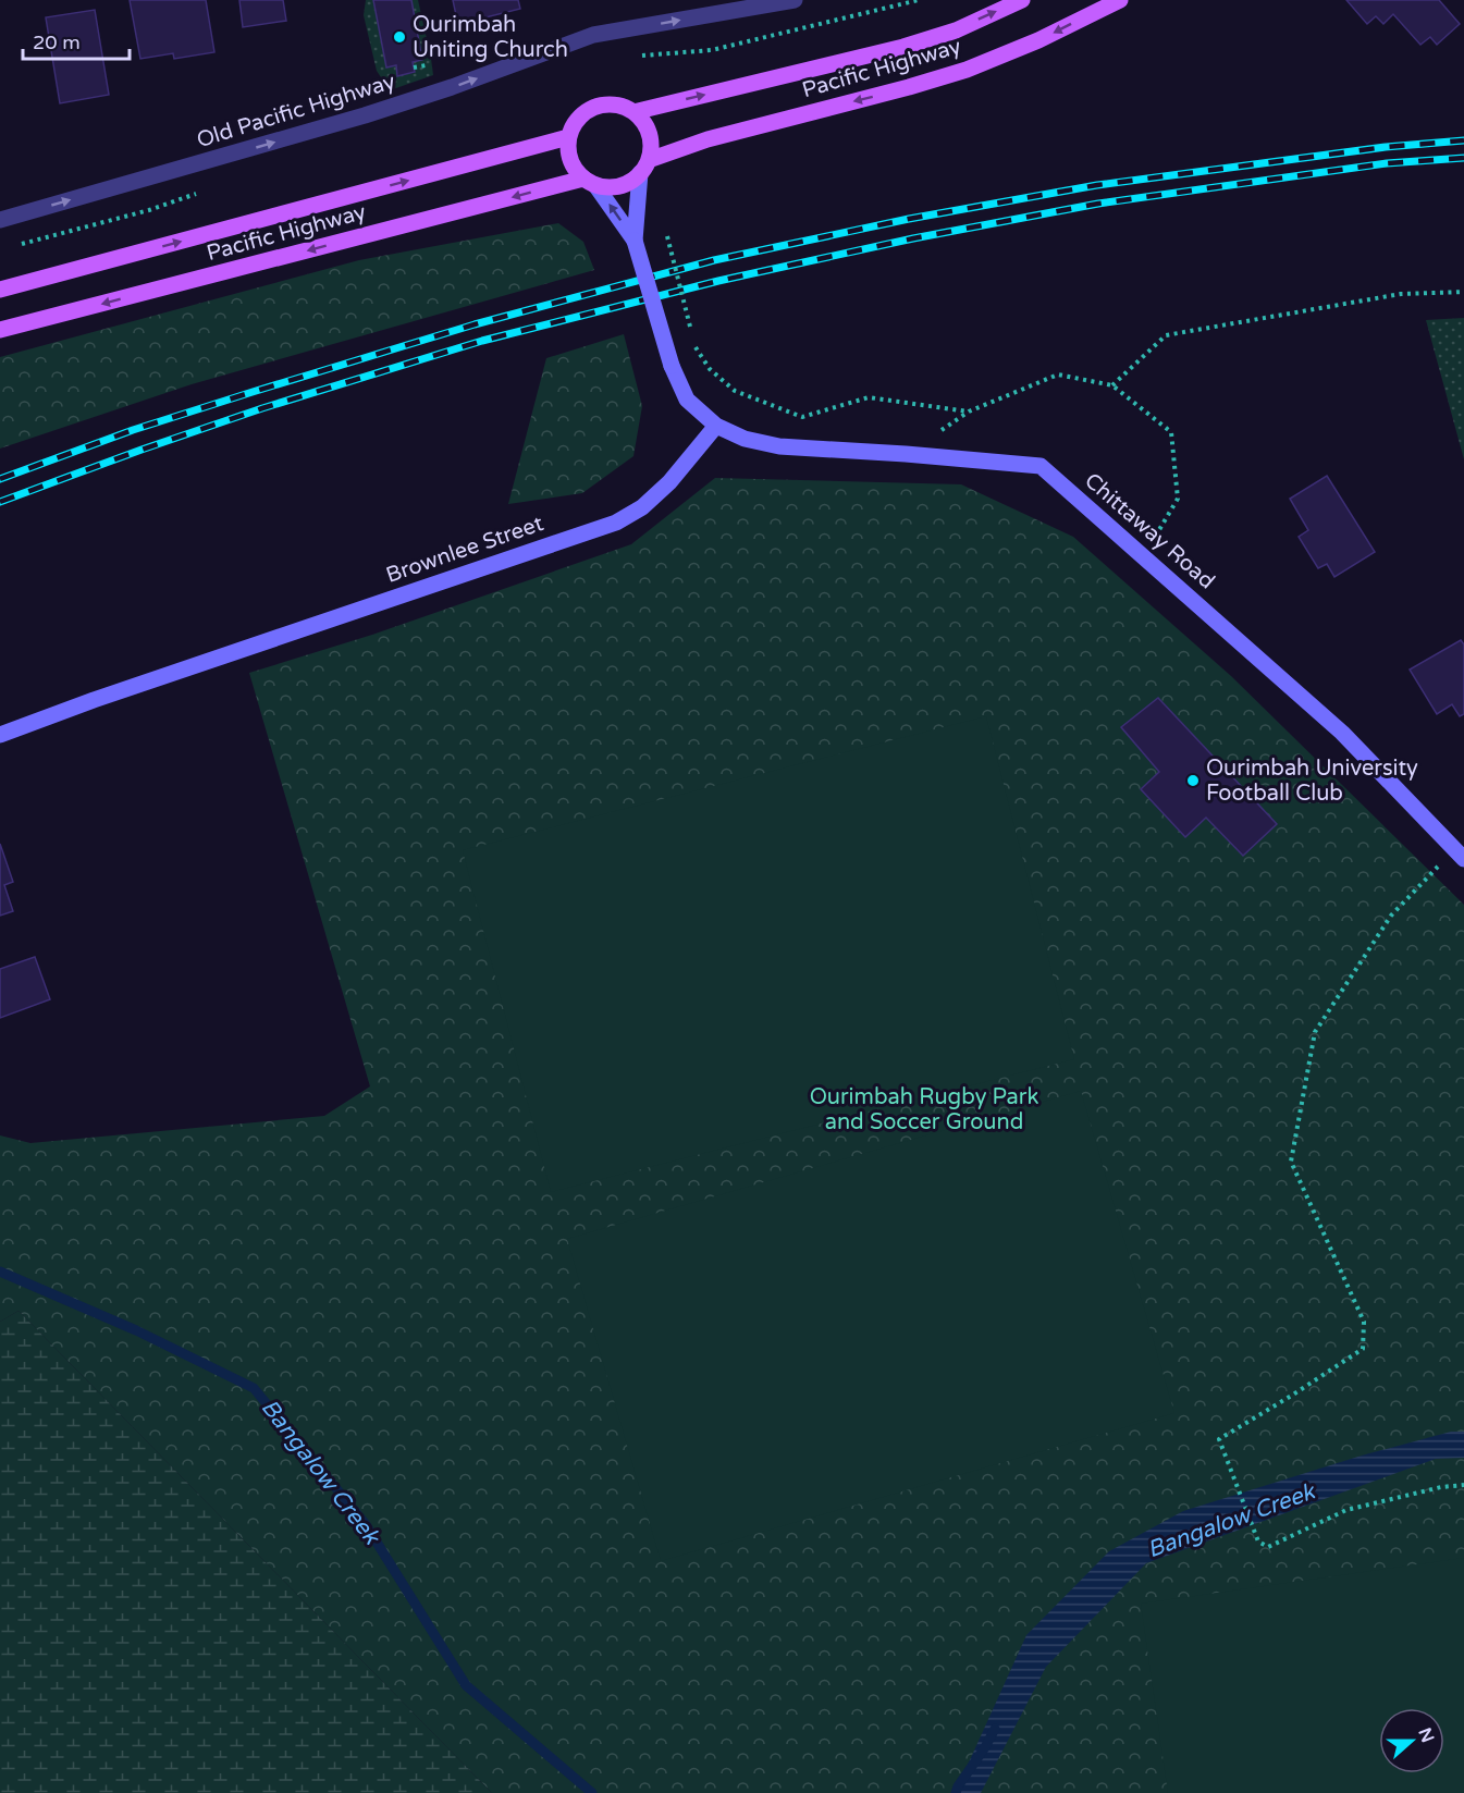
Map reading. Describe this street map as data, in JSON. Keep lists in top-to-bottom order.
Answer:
{
  "streets": {
    "main road": ["Pacific Highway", "Chittaway Road", "Brownlee Street"],
    "street": ["Old Pacific Highway"]
  },
  "crossings": [
    ["Chittaway Road", "Brownlee Street"]
  ],
  "one_way": ["Old Pacific Highway"],
  "water": ["Bangalow Creek"],
  "parks": ["Ourimbah Rugby Park and Soccer Ground"],
  "places": ["Ourimbah Uniting Church", "Ourimbah University Football Club"],
  "scale_bar": "20 m",
  "north": "right"
}
